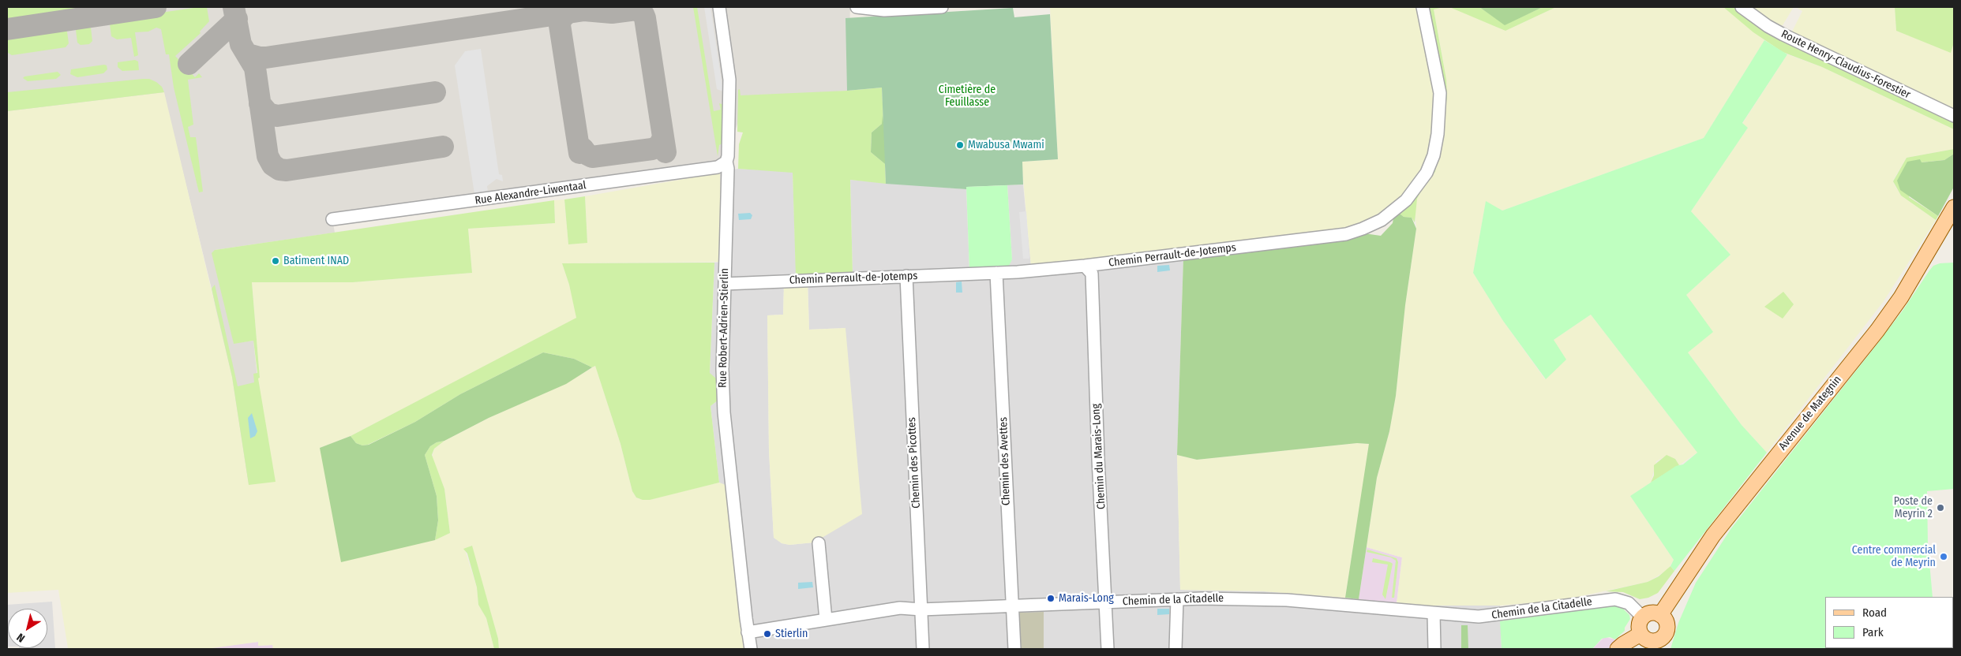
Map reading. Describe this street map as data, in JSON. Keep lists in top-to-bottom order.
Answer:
{
  "streets": {
    "main road": ["Avenue de Mategnin"],
    "street": [
      "Route Henry-Claudius-Forestier",
      "Rue Alexandre-Liwentaal",
      "Chemin Perrault-de-Jotemps",
      "Rue Robert-Adrien-Stierlin",
      "Chemin du Marais-Long",
      "Chemin des Avettes",
      "Chemin des Picottes",
      "Chemin de la Citadelle"
    ]
  },
  "crossings": [
    ["Rue Alexandre-Liwentaal", "Rue Robert-Adrien-Stierlin"],
    ["Chemin Perrault-de-Jotemps", "Rue Robert-Adrien-Stierlin"],
    ["Chemin Perrault-de-Jotemps", "Chemin du Marais-Long"],
    ["Chemin Perrault-de-Jotemps", "Chemin des Avettes"],
    ["Chemin Perrault-de-Jotemps", "Chemin des Picottes"],
    ["Rue Robert-Adrien-Stierlin", "Chemin de la Citadelle"],
    ["Avenue de Mategnin", "Chemin de la Citadelle"],
    ["Chemin du Marais-Long", "Chemin de la Citadelle"],
    ["Chemin des Avettes", "Chemin de la Citadelle"],
    ["Chemin des Picottes", "Chemin de la Citadelle"]
  ],
  "parks": ["Cimetière de Feuillasse"],
  "places": [
    "Mwabusa Mwami",
    "Batiment INAD",
    "Poste de Meyrin 2",
    "Centre commercial de Meyrin",
    "Marais-Long",
    "Stierlin"
  ],
  "legend": ["Road", "Park"],
  "north": "bottom left"
}
